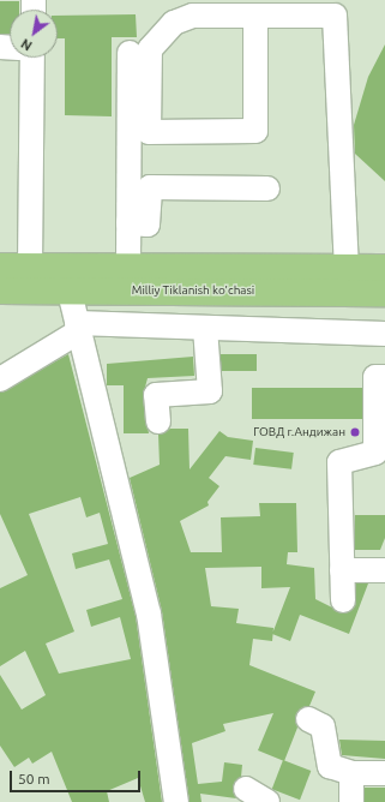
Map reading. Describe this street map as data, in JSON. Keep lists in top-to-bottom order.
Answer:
{
  "streets": {
    "main road": ["Milliy Tiklanish ko'chasi"]
  },
  "places": ["ГОВД г.Андижан"],
  "scale_bar": "50 m",
  "north": "bottom left"
}
